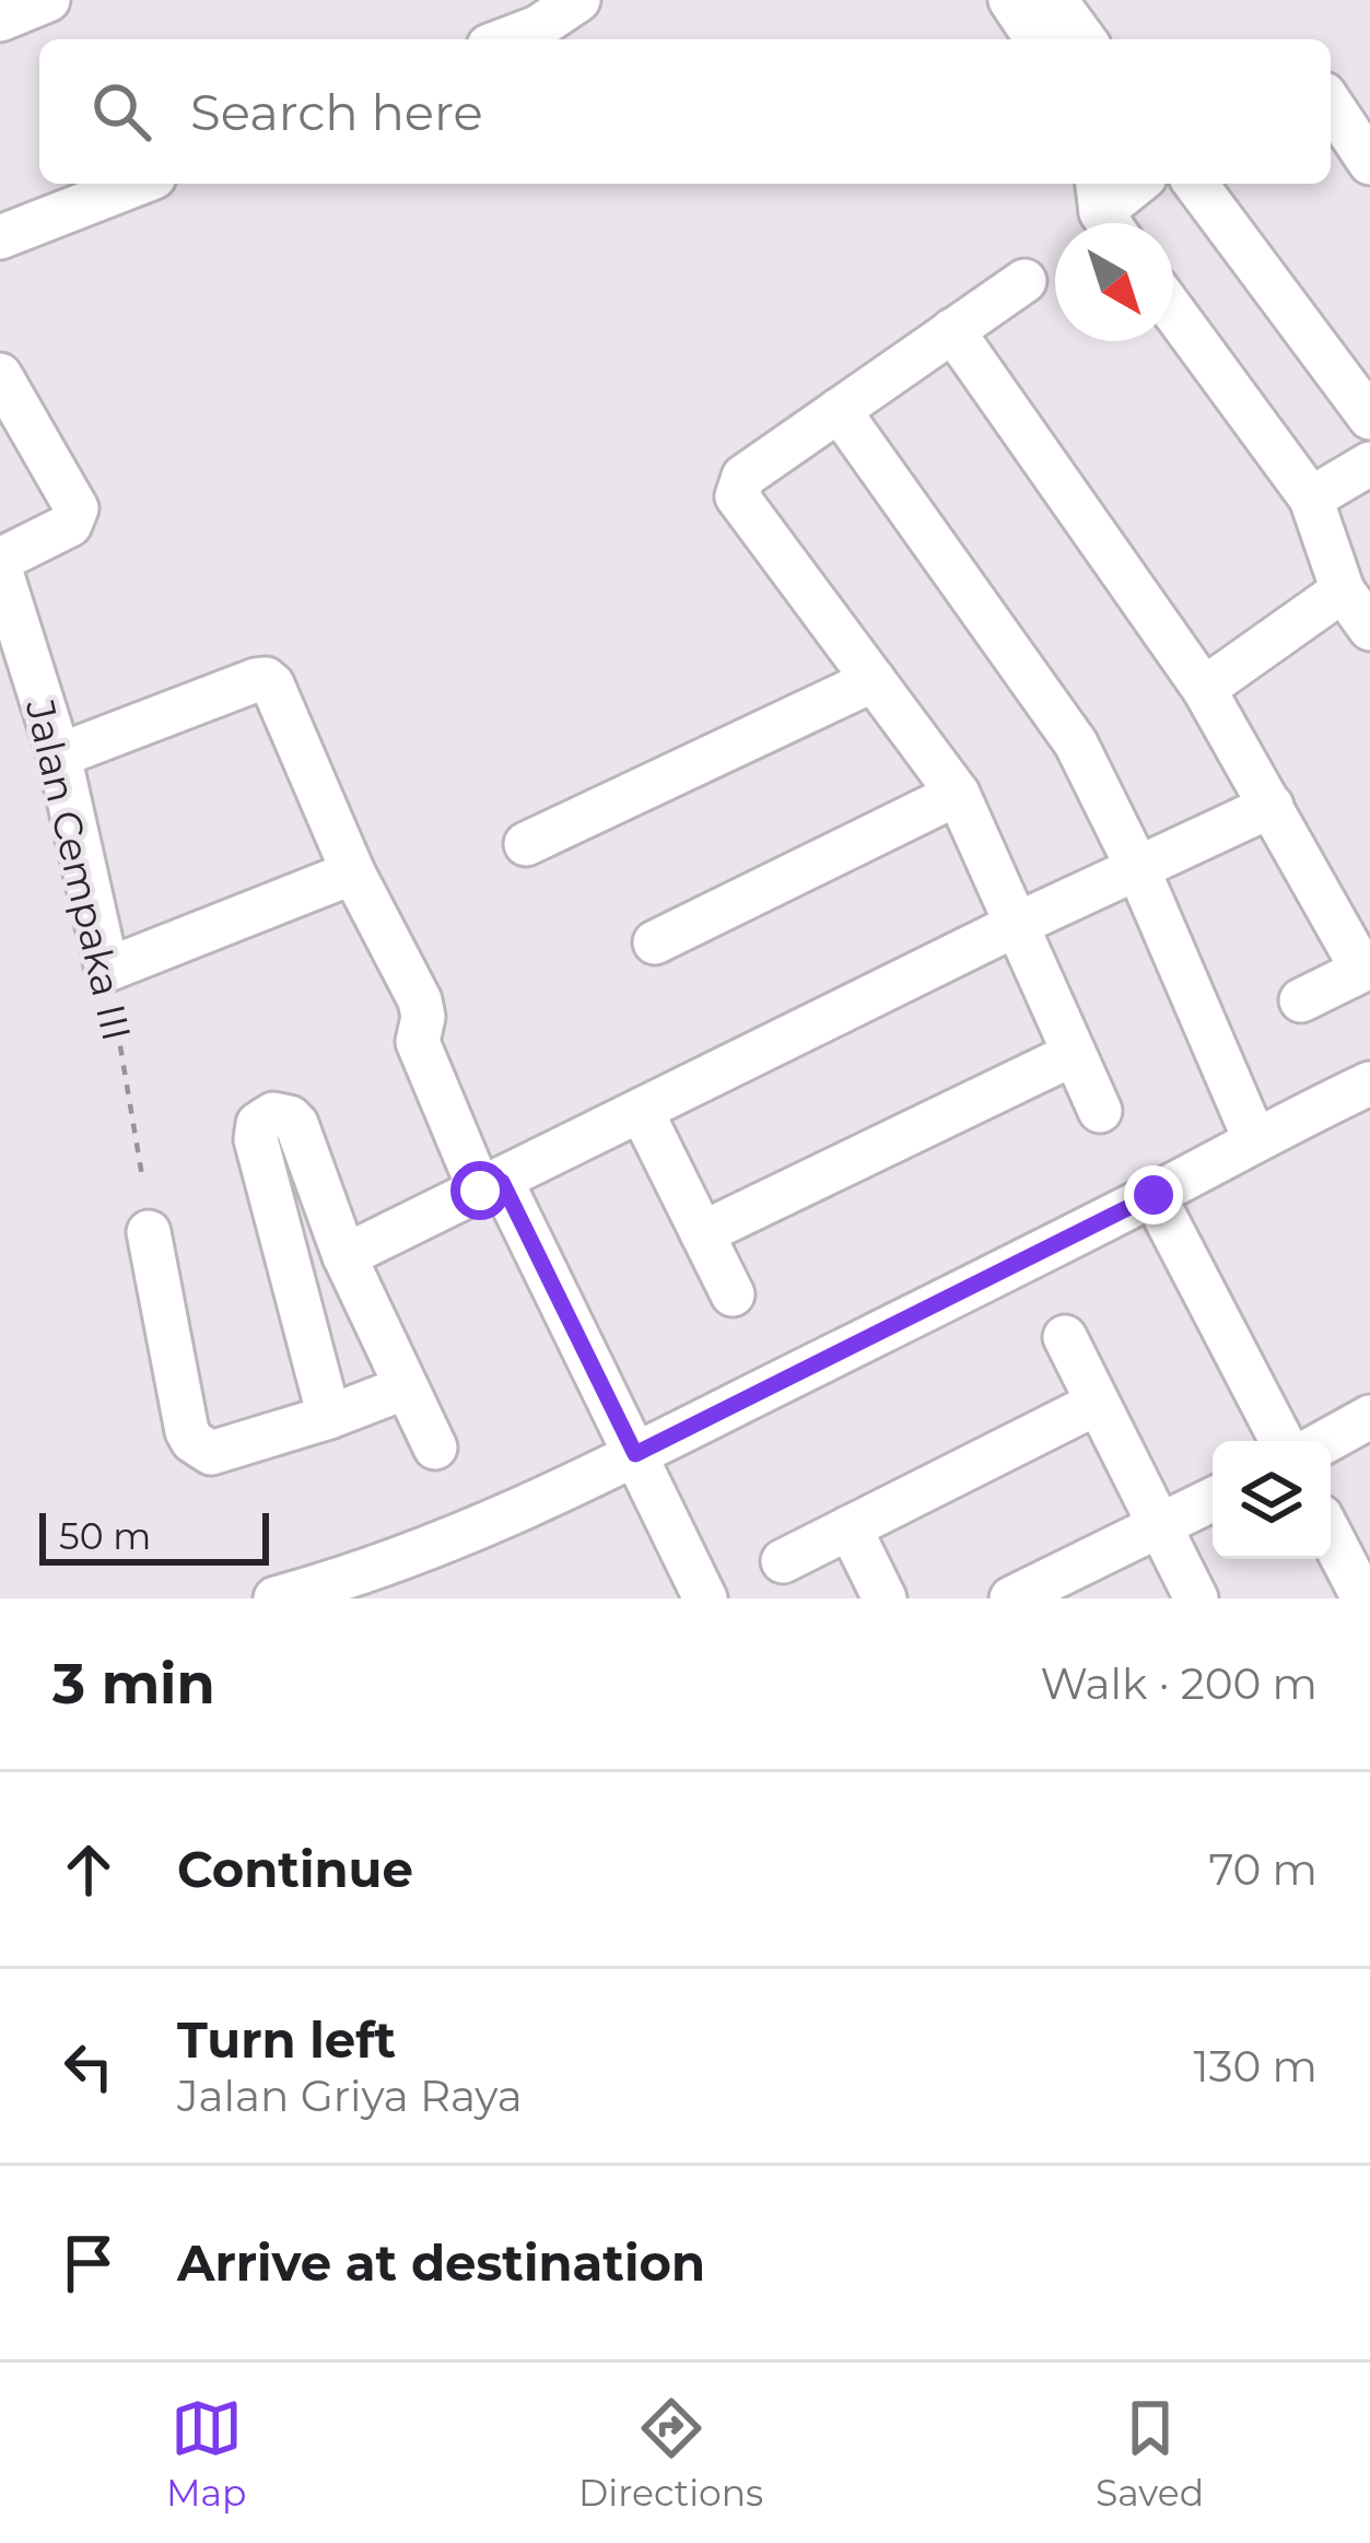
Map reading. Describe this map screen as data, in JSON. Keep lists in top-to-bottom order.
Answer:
{
  "streets": {
    "street": ["Jalan Cempaka III"]
  },
  "scale_bar": "50 m",
  "north": "bottom right",
  "page": {
    "search": "Search here",
    "scale": "50 m",
    "heading": ["3 min", "Walk · 200 m"],
    "list": [
      ["Continue", "70 m"],
      ["Turn left", "Jalan Griya Raya", "130 m"],
      "Arrive at destination"
    ],
    "nav": ["Map", "Directions", "Saved"]
  }
}
